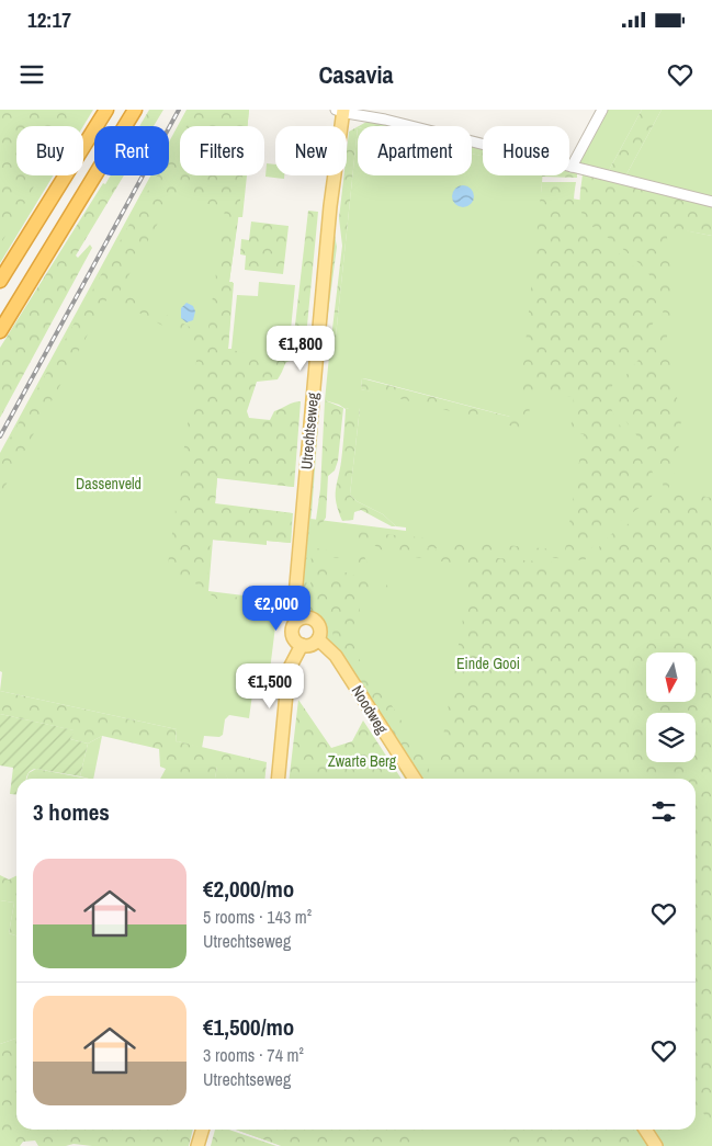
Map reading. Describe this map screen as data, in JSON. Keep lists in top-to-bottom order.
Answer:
{
  "streets": {
    "main road": ["Utrechtseweg", "Noodweg"]
  },
  "crossings": [
    ["Utrechtseweg", "Noodweg"]
  ],
  "parks": ["Dassenveld", "Einde Gooi", "Zwarte Berg"],
  "north": "bottom",
  "page": {
    "status": "12:17",
    "header": "Casavia",
    "chip": [
      "Buy",
      "Rent",
      "Filters",
      "New",
      "Apartment",
      "House"
    ],
    "price": ["€1,800", "€2,000", "€1,500"],
    "heading": "3 homes",
    "list": [
      {
        "name": "€2,000/mo",
        "note": "5 rooms · 143 m² · Utrechtseweg"
      },
      {
        "name": "€1,500/mo",
        "note": "3 rooms · 74 m² · Utrechtseweg"
      }
    ]
  }
}
